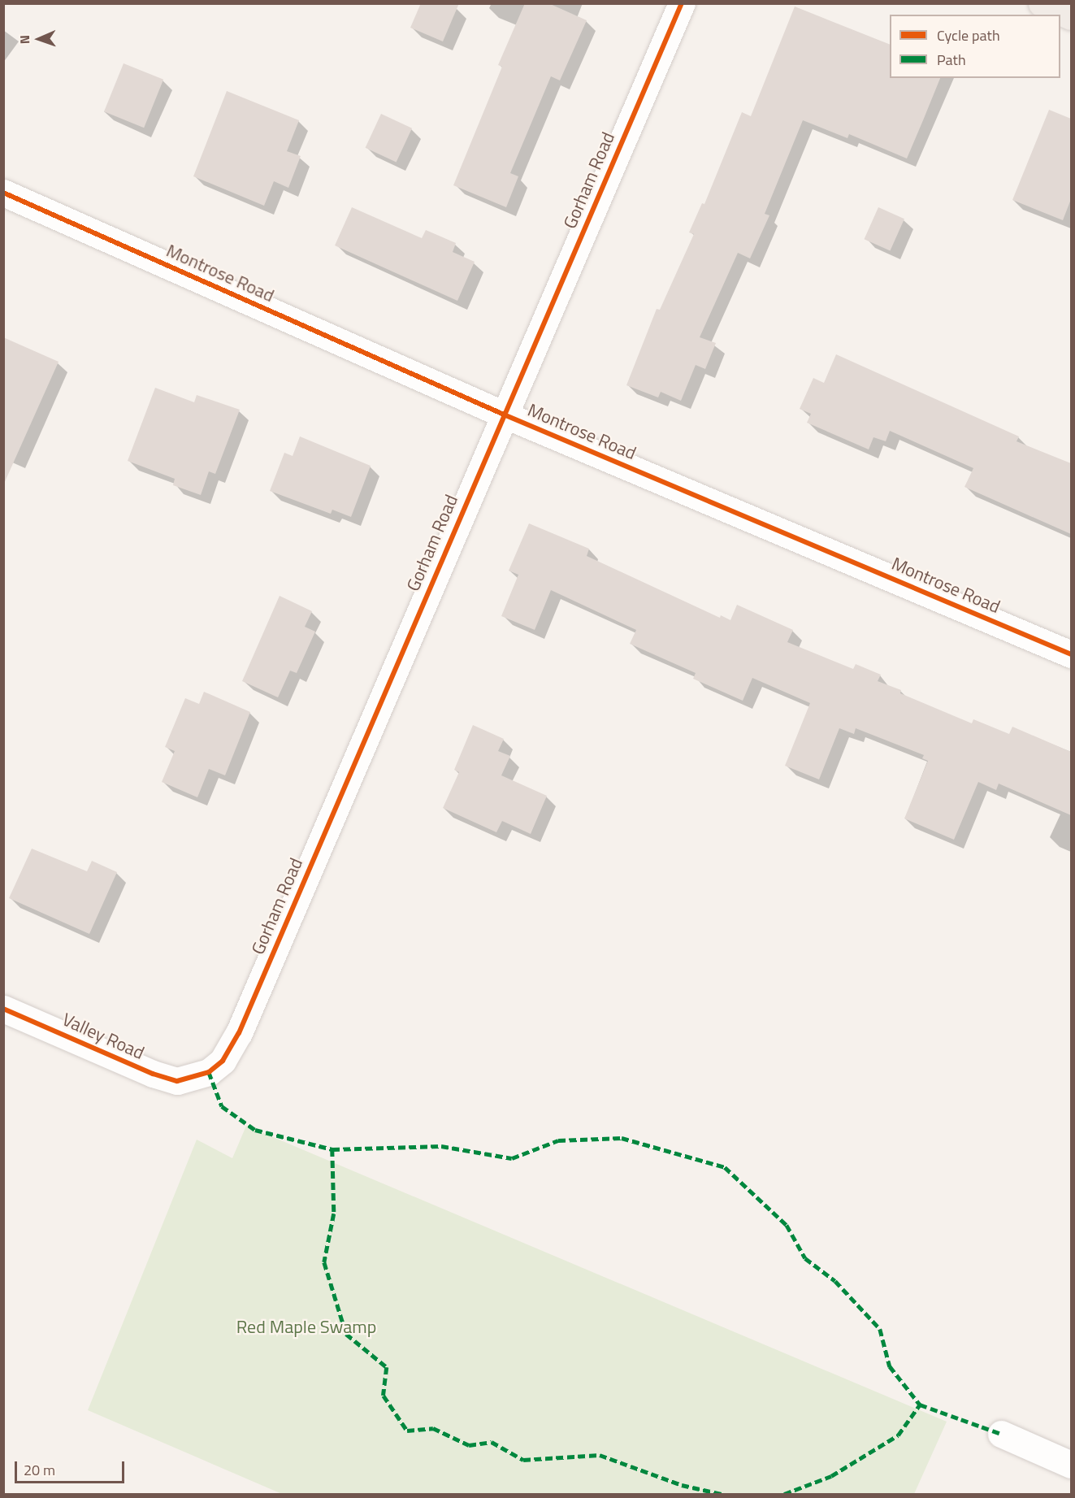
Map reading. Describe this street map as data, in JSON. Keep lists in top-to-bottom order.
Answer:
{
  "streets": {
    "street": ["Gorham Road", "Montrose Road", "Valley Road"]
  },
  "crossings": [
    ["Gorham Road", "Montrose Road"],
    ["Gorham Road", "Valley Road"]
  ],
  "parks": ["Red Maple Swamp"],
  "legend": ["Cycle path", "Path"],
  "scale_bar": "20 m",
  "north": "left"
}
